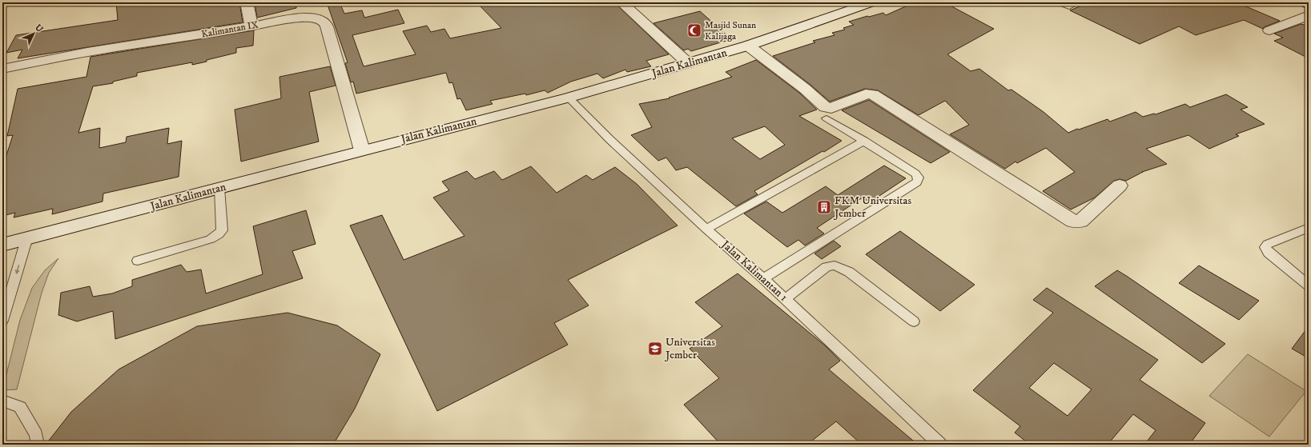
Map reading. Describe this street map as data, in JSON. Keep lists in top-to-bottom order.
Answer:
{
  "streets": {
    "street": ["Kalimantan IX", "Jalan Kalimantan"],
    "lane": ["Jalan Kalimantan 1"]
  },
  "crossings": [
    ["Kalimantan IX", "Jalan Kalimantan"],
    ["Jalan Kalimantan", "Jalan Kalimantan 1"]
  ],
  "places": {
    "mosque": ["Masjid Sunan Kalijaga"],
    "building": ["FKM Universitas Jember"],
    "school or university": ["Universitas Jember"]
  },
  "north": "top right"
}
